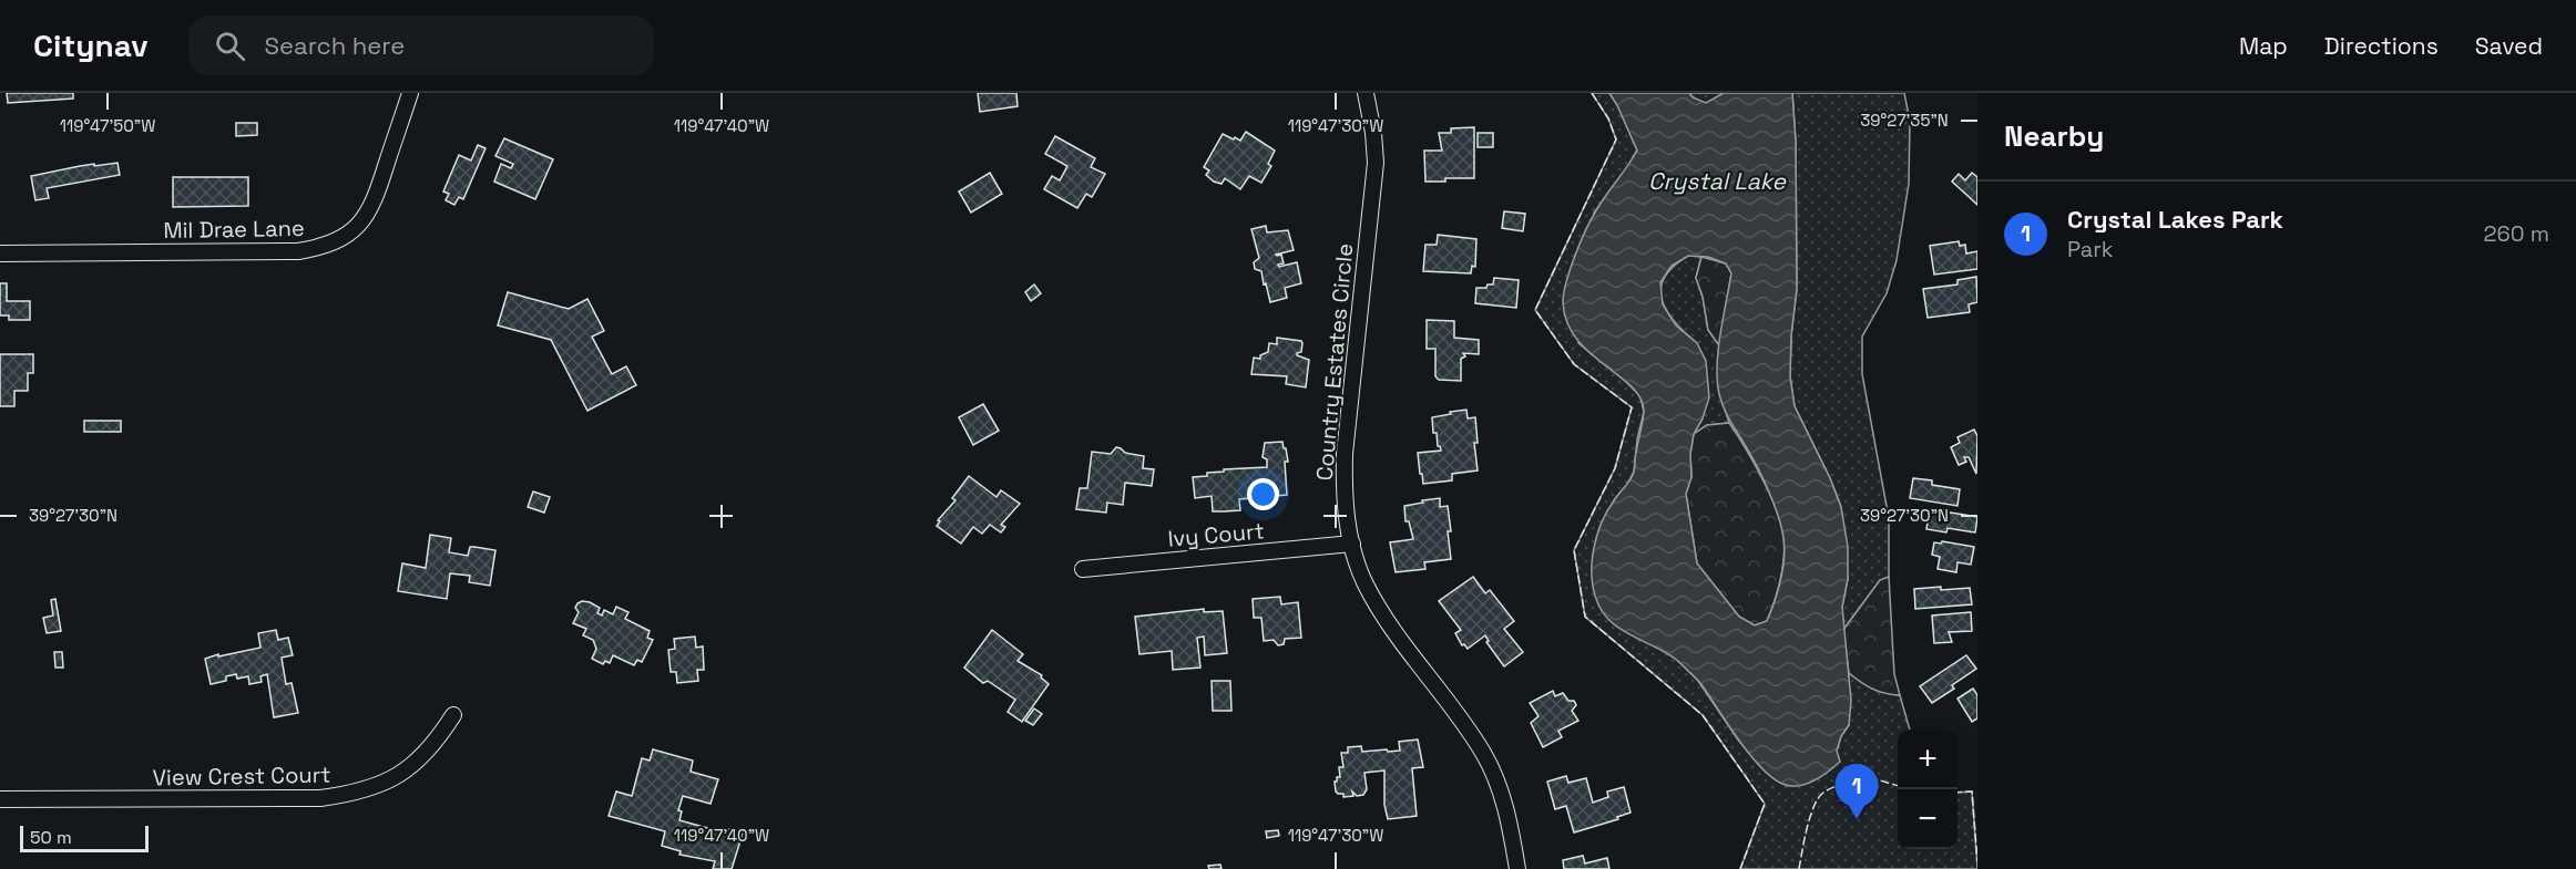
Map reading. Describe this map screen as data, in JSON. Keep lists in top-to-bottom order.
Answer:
{
  "streets": {
    "street": [
      "Mil Drae Lane",
      "Country Estates Circle",
      "Ivy Court",
      "View Crest Court"
    ]
  },
  "crossings": [
    ["Country Estates Circle", "Ivy Court"]
  ],
  "water": ["Crystal Lake"],
  "scale_bar": "50 m",
  "page": {
    "header": "Citynav",
    "search": "Search here",
    "nav": ["Map", "Directions", "Saved"],
    "heading": "Nearby",
    "list": [
      {
        "mark": "1",
        "name": "Crystal Lakes Park",
        "note": "Park",
        "value": "260 m"
      }
    ],
    "map_buttons": ["+", "−"],
    "pins": "1",
    "scale": "50 m"
  },
  "coordinates": [
    "39°27'35\"N",
    "119°47'50\"W",
    "119°47'40\"W",
    "119°47'30\"W",
    "39°27'30\"N"
  ]
}
